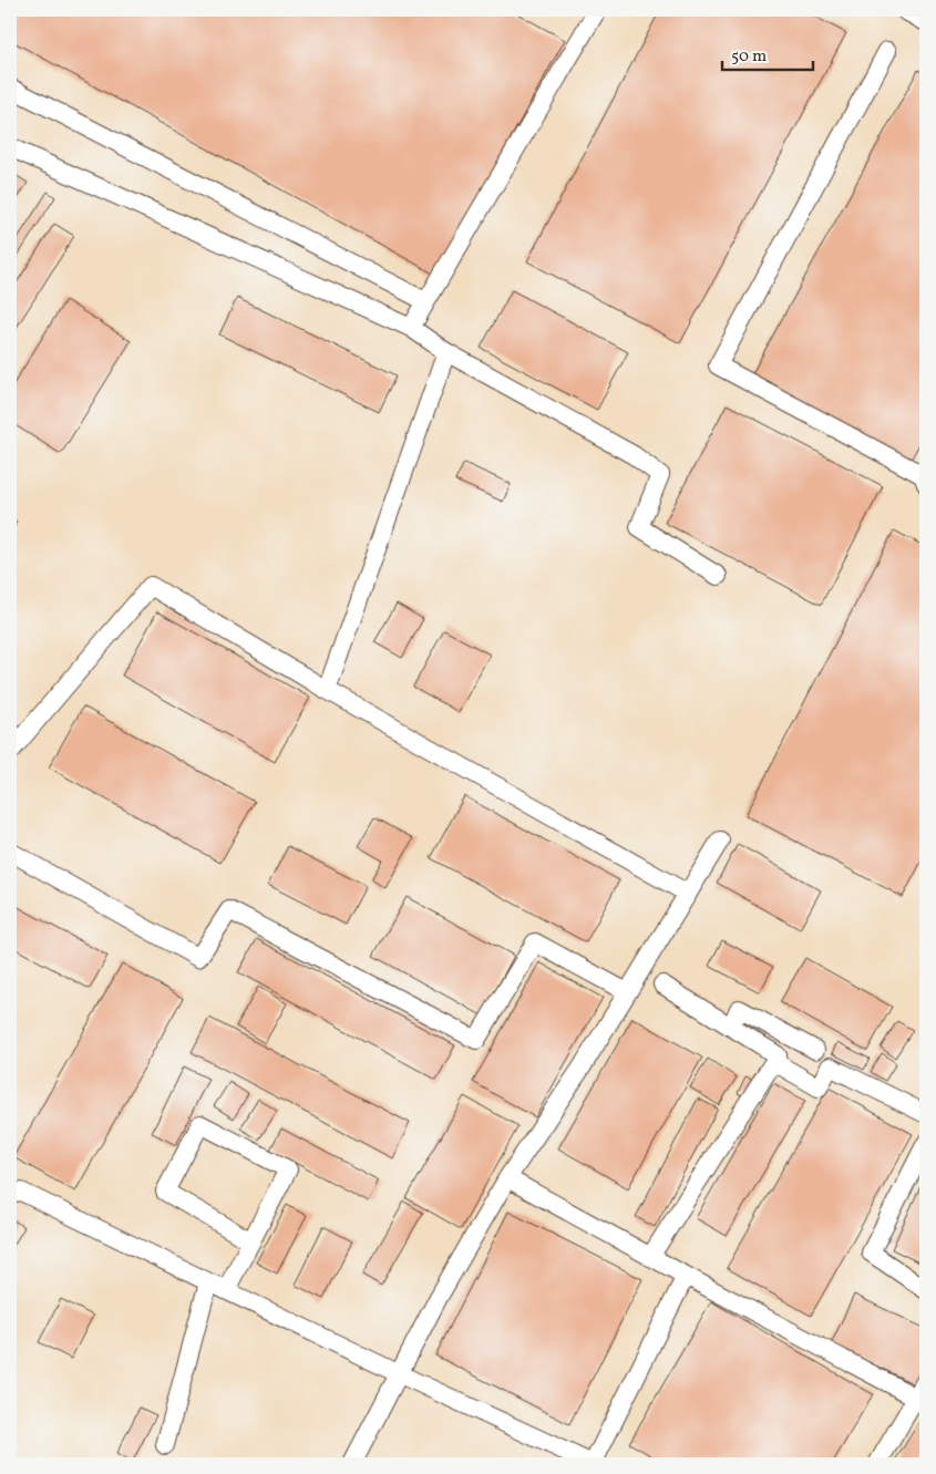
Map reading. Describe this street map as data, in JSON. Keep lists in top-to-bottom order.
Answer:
{
  "scale_bar": "50 m"
}
